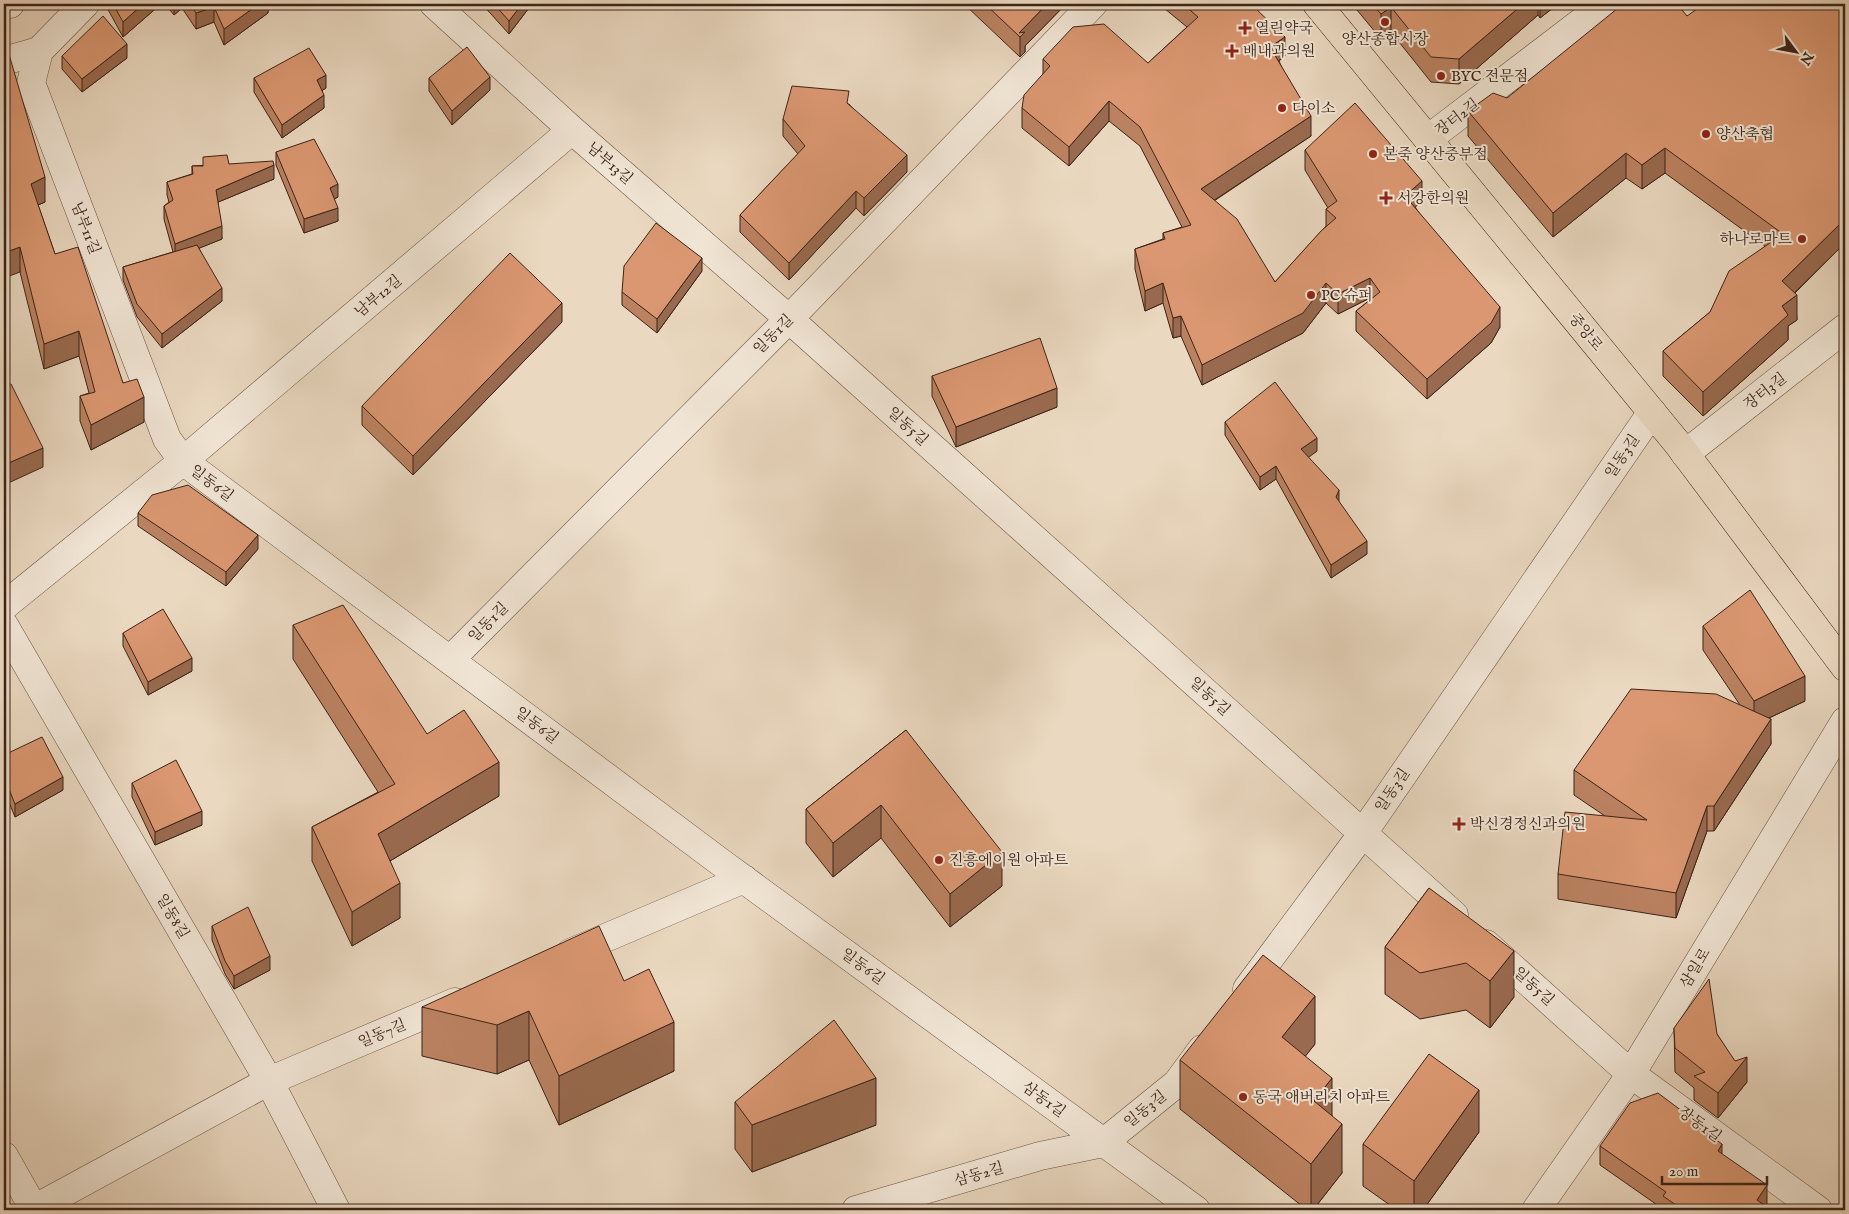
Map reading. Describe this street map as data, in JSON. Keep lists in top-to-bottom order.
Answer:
{
  "streets": {
    "main road": ["중앙로"],
    "street": [
      "장터2길",
      "남부13길",
      "남부11길",
      "남부12길",
      "일동1길",
      "장터3길",
      "일동5길",
      "일동3길",
      "일동6길",
      "일동8길",
      "삼일로",
      "일동7길",
      "삼동1길",
      "장동1길",
      "삼동2길"
    ]
  },
  "crossings": [
    ["장터2길", "중앙로"],
    ["남부13길", "남부12길"],
    ["남부13길", "일동1길"],
    ["남부13길", "일동5길"],
    ["남부11길", "남부12길"],
    ["남부11길", "일동6길"],
    ["남부12길", "일동6길"],
    ["중앙로", "장터3길"],
    ["중앙로", "일동3길"],
    ["일동1길", "일동5길"],
    ["일동1길", "일동6길"],
    ["일동5길", "일동3길"],
    ["일동5길", "삼일로"],
    ["일동5길", "장동1길"],
    ["일동3길", "삼동1길"],
    ["일동3길", "삼동2길"],
    ["일동6길", "삼동1길"],
    ["일동8길", "일동7길"],
    ["삼일로", "장동1길"],
    ["삼동1길", "삼동2길"]
  ],
  "places": {
    "other": [
      "양산종합시장",
      "BYC 전문점",
      "다이소",
      "양산축협",
      "본죽 양산중부점",
      "하나로마트",
      "PC 슈퍼",
      "진흥에이원 아파트",
      "동국 애버리치 아파트"
    ],
    "health": [
      "열린약국",
      "배내과의원",
      "서강한의원",
      "박신경정신과의원"
    ]
  },
  "scale_bar": "20 m",
  "north": "bottom right"
}
